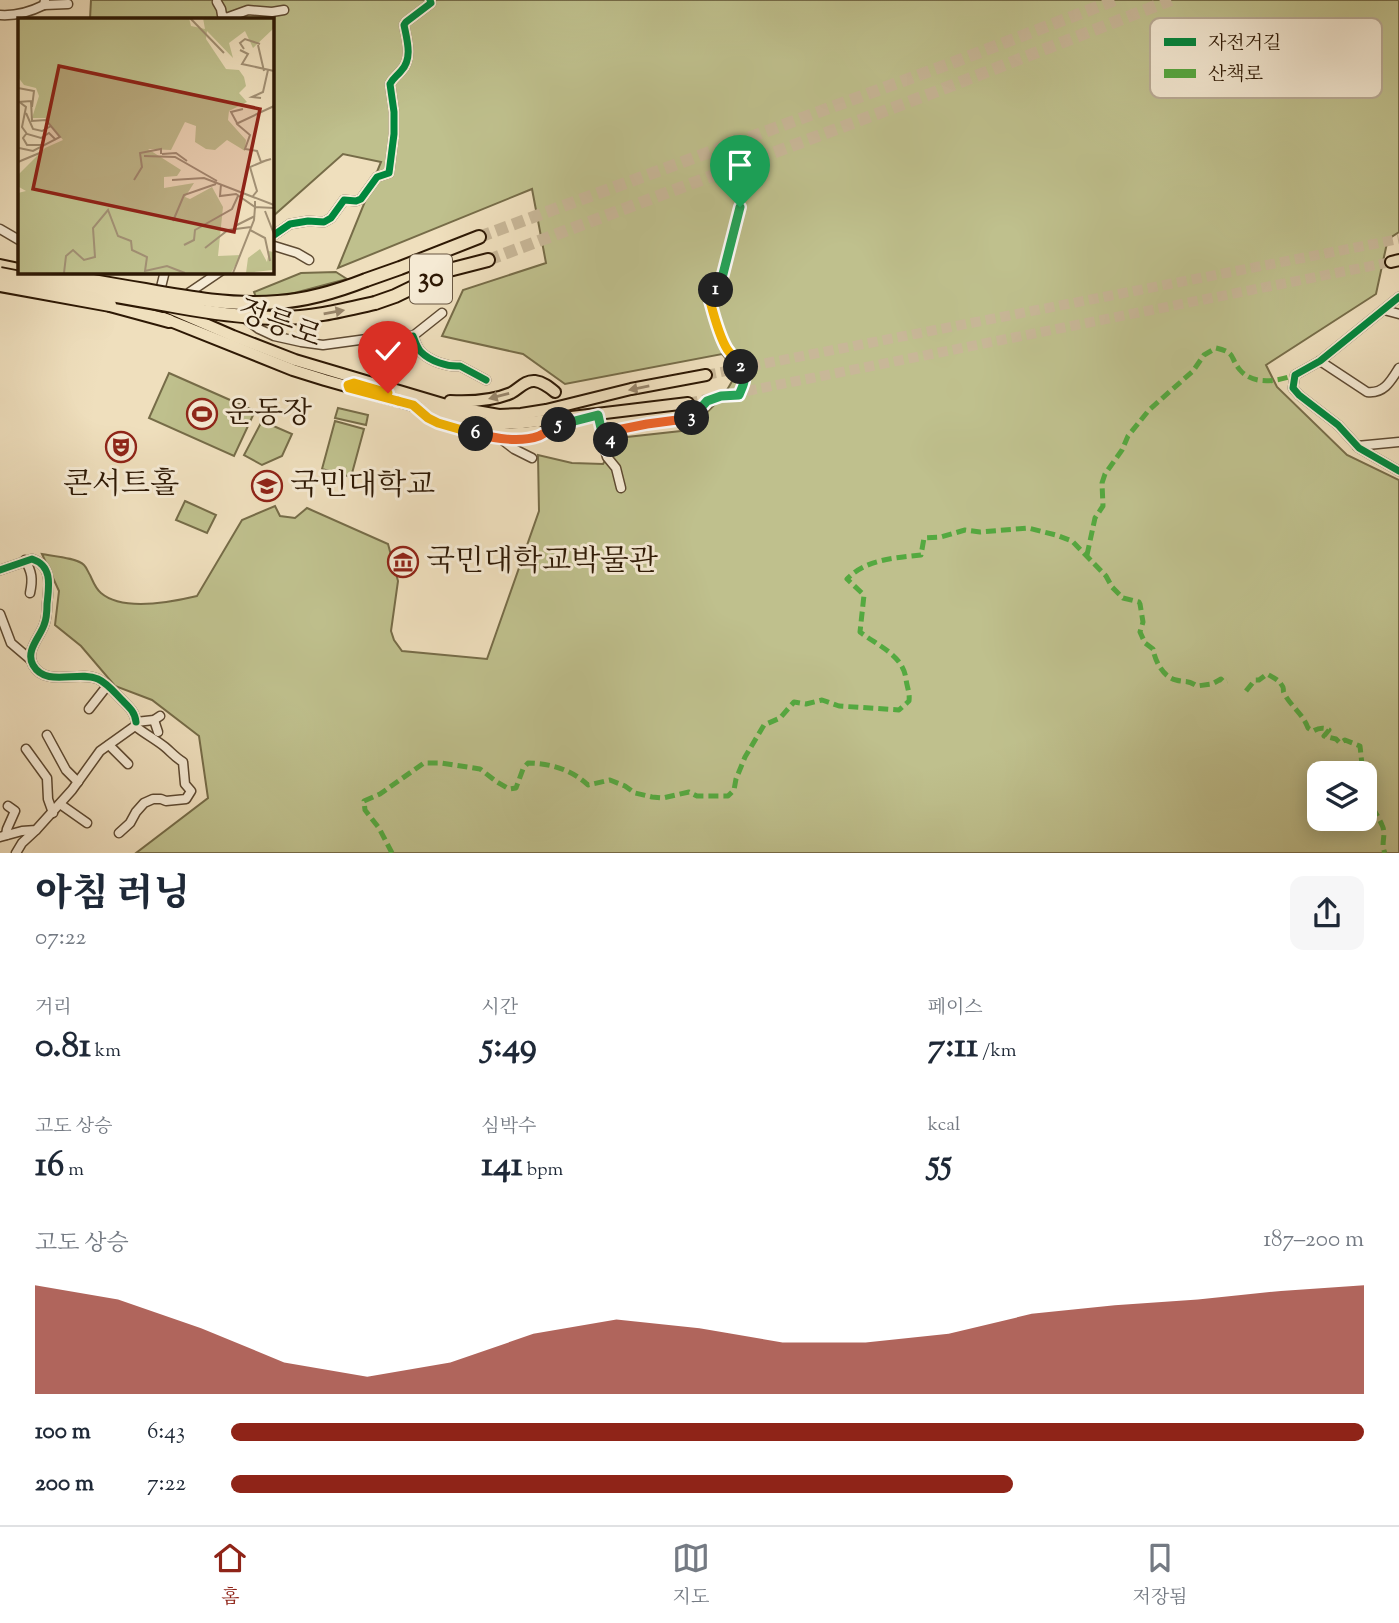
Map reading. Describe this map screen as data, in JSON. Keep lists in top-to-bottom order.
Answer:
{
  "streets": {
    "highway": ["30"],
    "main road": ["정릉로"]
  },
  "crossings": [
    ["30", "정릉로"]
  ],
  "places": {
    "sports": ["운동장"],
    "theatre": ["콘서트홀"],
    "school or university": ["국민대학교"],
    "museum": ["국민대학교박물관"]
  },
  "legend": ["자전거길", "산책로"],
  "page": {
    "pins": [
      "1",
      "2",
      "3",
      "5",
      "6",
      "4"
    ],
    "heading": ["아침 러닝", "07:22"],
    "stats": [
      ["거리", "0.81 km"],
      ["시간", "5:49"],
      ["페이스", "7:11 /km"],
      ["고도 상승", "16 m"],
      ["심박수", "141 bpm"],
      ["kcal", "55"]
    ],
    "chart": ["고도 상승", "187–200 m"],
    "list": [
      {
        "name": "100 m",
        "note": "6:43"
      },
      {
        "name": "200 m",
        "note": "7:22"
      }
    ],
    "tabs": ["홈", "지도", "저장됨"]
  }
}
